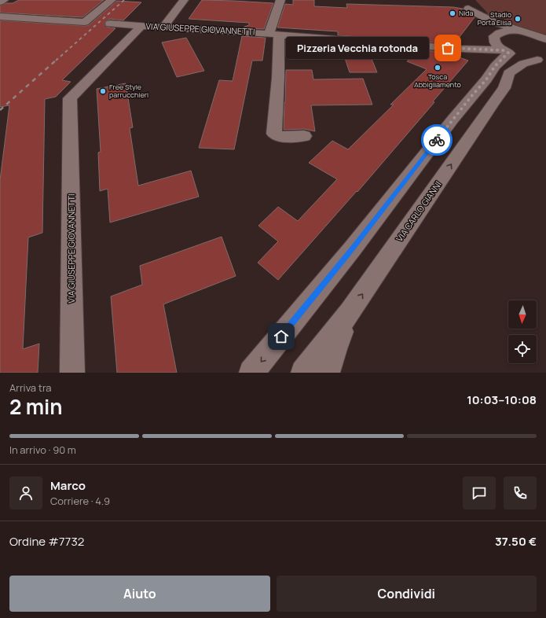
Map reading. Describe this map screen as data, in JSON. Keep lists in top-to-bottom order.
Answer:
{
  "streets": {
    "street": ["VIA GIUSEPPE GIOVANNETTI", "VIA CARLO GIANNI"]
  },
  "places": [
    "Nida",
    "Stadio Porta Elisa",
    "Pizzeria Vecchia rotonda",
    "Tosca Abbigliamento",
    "Free Style parrucchieri"
  ],
  "north": "bottom",
  "page": {
    "bubble": "Pizzeria Vecchia rotonda",
    "heading": ["2 min", "Arriva tra", "10:03–10:08"],
    "panel": [
      "Marco",
      "Corriere · 4.9",
      "Ordine #7732",
      "37.50 €"
    ],
    "bar": "In arrivo · 90 m",
    "buttons": ["Aiuto", "Condividi"]
  }
}
